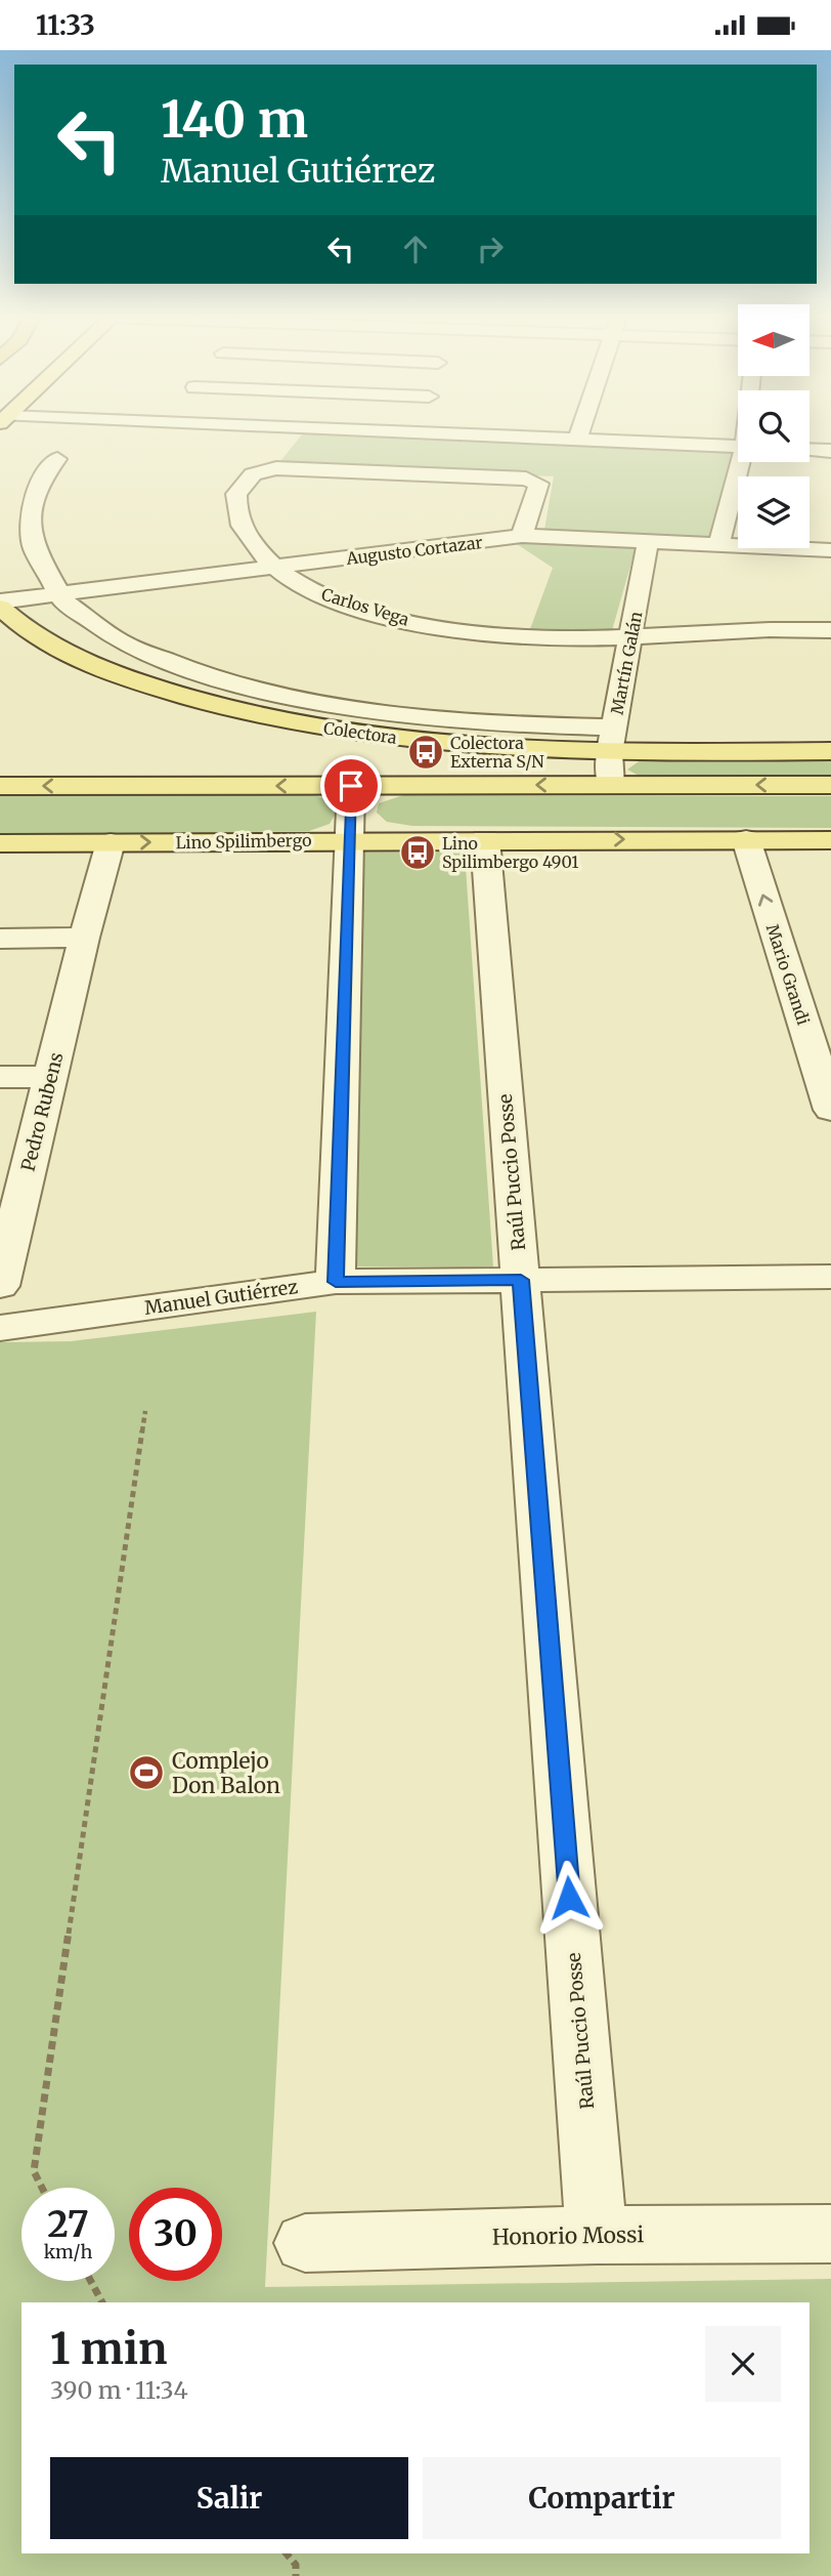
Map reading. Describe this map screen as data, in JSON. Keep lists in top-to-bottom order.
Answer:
{
  "streets": {
    "main road": ["Colectora", "Lino Spilimbergo"],
    "street": [
      "Augusto Cortazar",
      "Carlos Vega",
      "Martín Galán",
      "Mario Grandi",
      "Pedro Rubens",
      "Raúl Puccio Posse",
      "Manuel Gutiérrez",
      "Honorio Mossi"
    ]
  },
  "crossings": [
    ["Augusto Cortazar", "Carlos Vega"],
    ["Augusto Cortazar", "Martín Galán"],
    ["Carlos Vega", "Martín Galán"],
    ["Martín Galán", "Colectora"],
    ["Lino Spilimbergo", "Mario Grandi"],
    ["Lino Spilimbergo", "Pedro Rubens"],
    ["Lino Spilimbergo", "Raúl Puccio Posse"],
    ["Raúl Puccio Posse", "Manuel Gutiérrez"],
    ["Raúl Puccio Posse", "Honorio Mossi"]
  ],
  "one_way": ["Mario Grandi"],
  "places": {
    "bus stop": ["Colectora Externa S/N", "Lino Spilimbergo 4901"],
    "sports": ["Complejo Don Balon"]
  },
  "north": "left",
  "page": {
    "status": "11:33",
    "turn": ["140 m", "Manuel Gutiérrez"],
    "speed": "27 km/h",
    "limit": "30",
    "heading": ["1 min", "390 m · 11:34"],
    "buttons": ["Salir", "Compartir"]
  }
}
